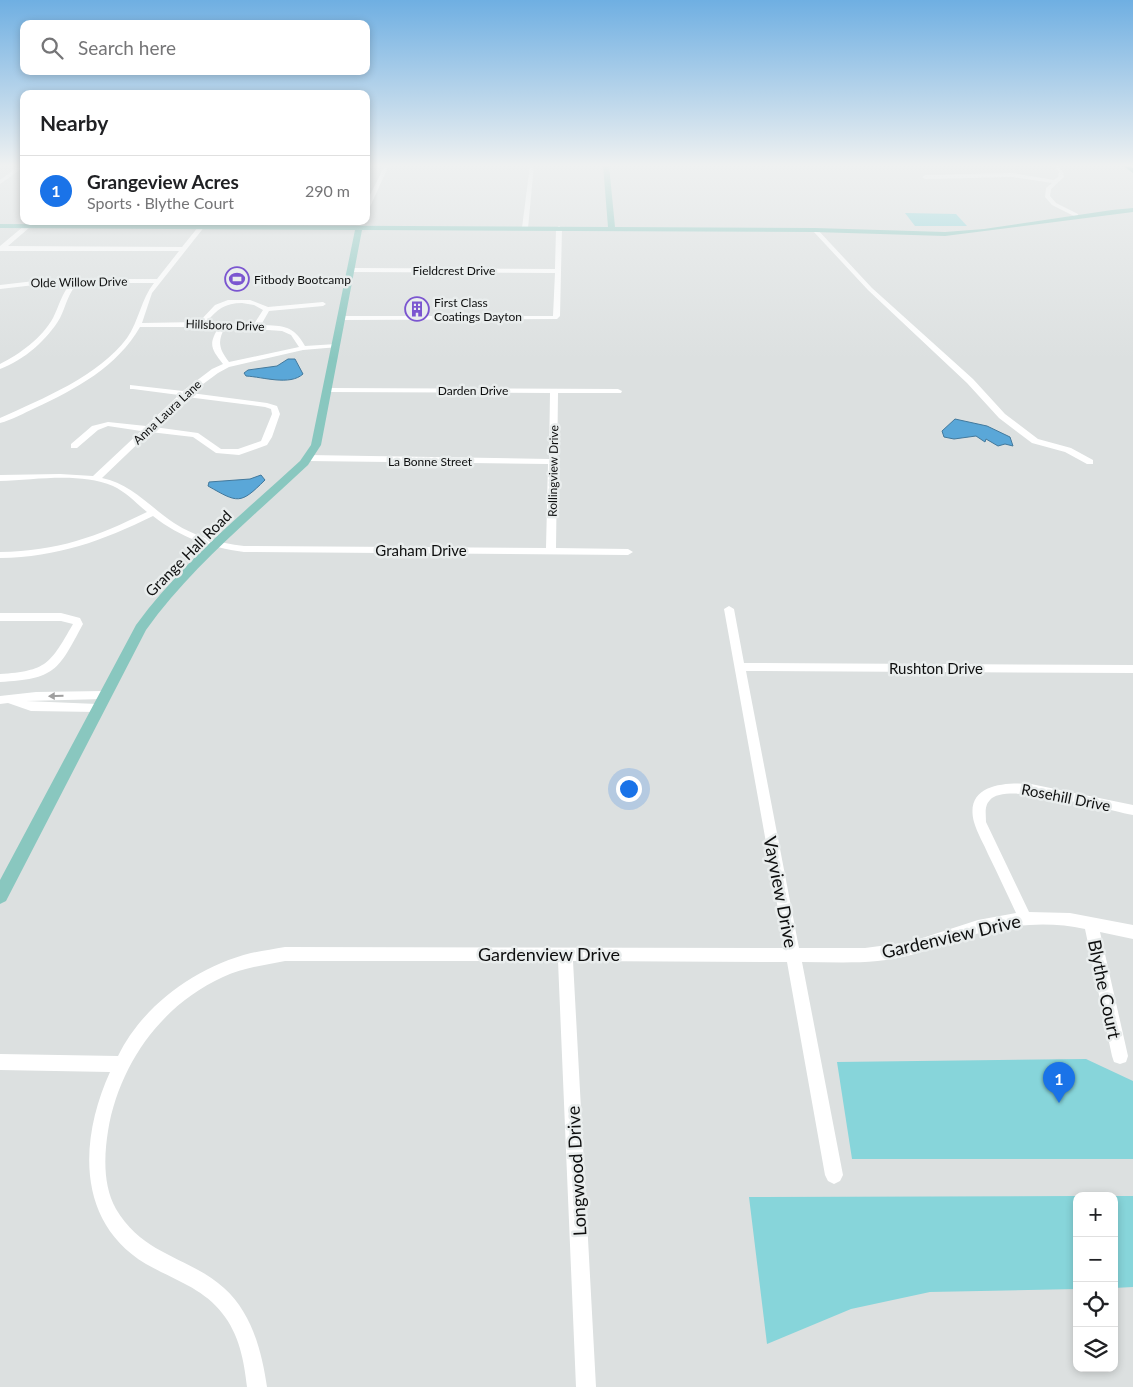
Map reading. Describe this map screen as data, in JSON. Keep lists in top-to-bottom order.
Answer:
{
  "streets": {
    "main road": ["Grange Hall Road"],
    "street": [
      "Fieldcrest Drive",
      "Olde Willow Drive",
      "Hillsboro Drive",
      "Darden Drive",
      "Anna Laura Lane",
      "La Bonne Street",
      "Rollingview Drive",
      "Graham Drive",
      "Rushton Drive",
      "Rosehill Drive",
      "Vayview Drive",
      "Gardenview Drive",
      "Blythe Court",
      "Longwood Drive"
    ]
  },
  "crossings": [
    ["Fieldcrest Drive", "Grange Hall Road"],
    ["Hillsboro Drive", "Anna Laura Lane"],
    ["Darden Drive", "Rollingview Drive"],
    ["Darden Drive", "Grange Hall Road"],
    ["Anna Laura Lane", "Graham Drive"],
    ["Anna Laura Lane", "Grange Hall Road"],
    ["La Bonne Street", "Rollingview Drive"],
    ["La Bonne Street", "Grange Hall Road"],
    ["Rollingview Drive", "Graham Drive"],
    ["Graham Drive", "Grange Hall Road"],
    ["Rushton Drive", "Vayview Drive"],
    ["Rosehill Drive", "Gardenview Drive"],
    ["Vayview Drive", "Gardenview Drive"],
    ["Gardenview Drive", "Blythe Court"],
    ["Gardenview Drive", "Longwood Drive"]
  ],
  "places": {
    "sports": ["Fitbody Bootcamp"],
    "building": ["First Class Coatings Dayton"]
  },
  "page": {
    "search": "Search here",
    "heading": "Nearby",
    "list": [
      {
        "mark": "1",
        "name": "Grangeview Acres",
        "note": "Sports · Blythe Court",
        "value": "290 m"
      }
    ],
    "pins": "1",
    "map_buttons": ["+", "−"]
  }
}
